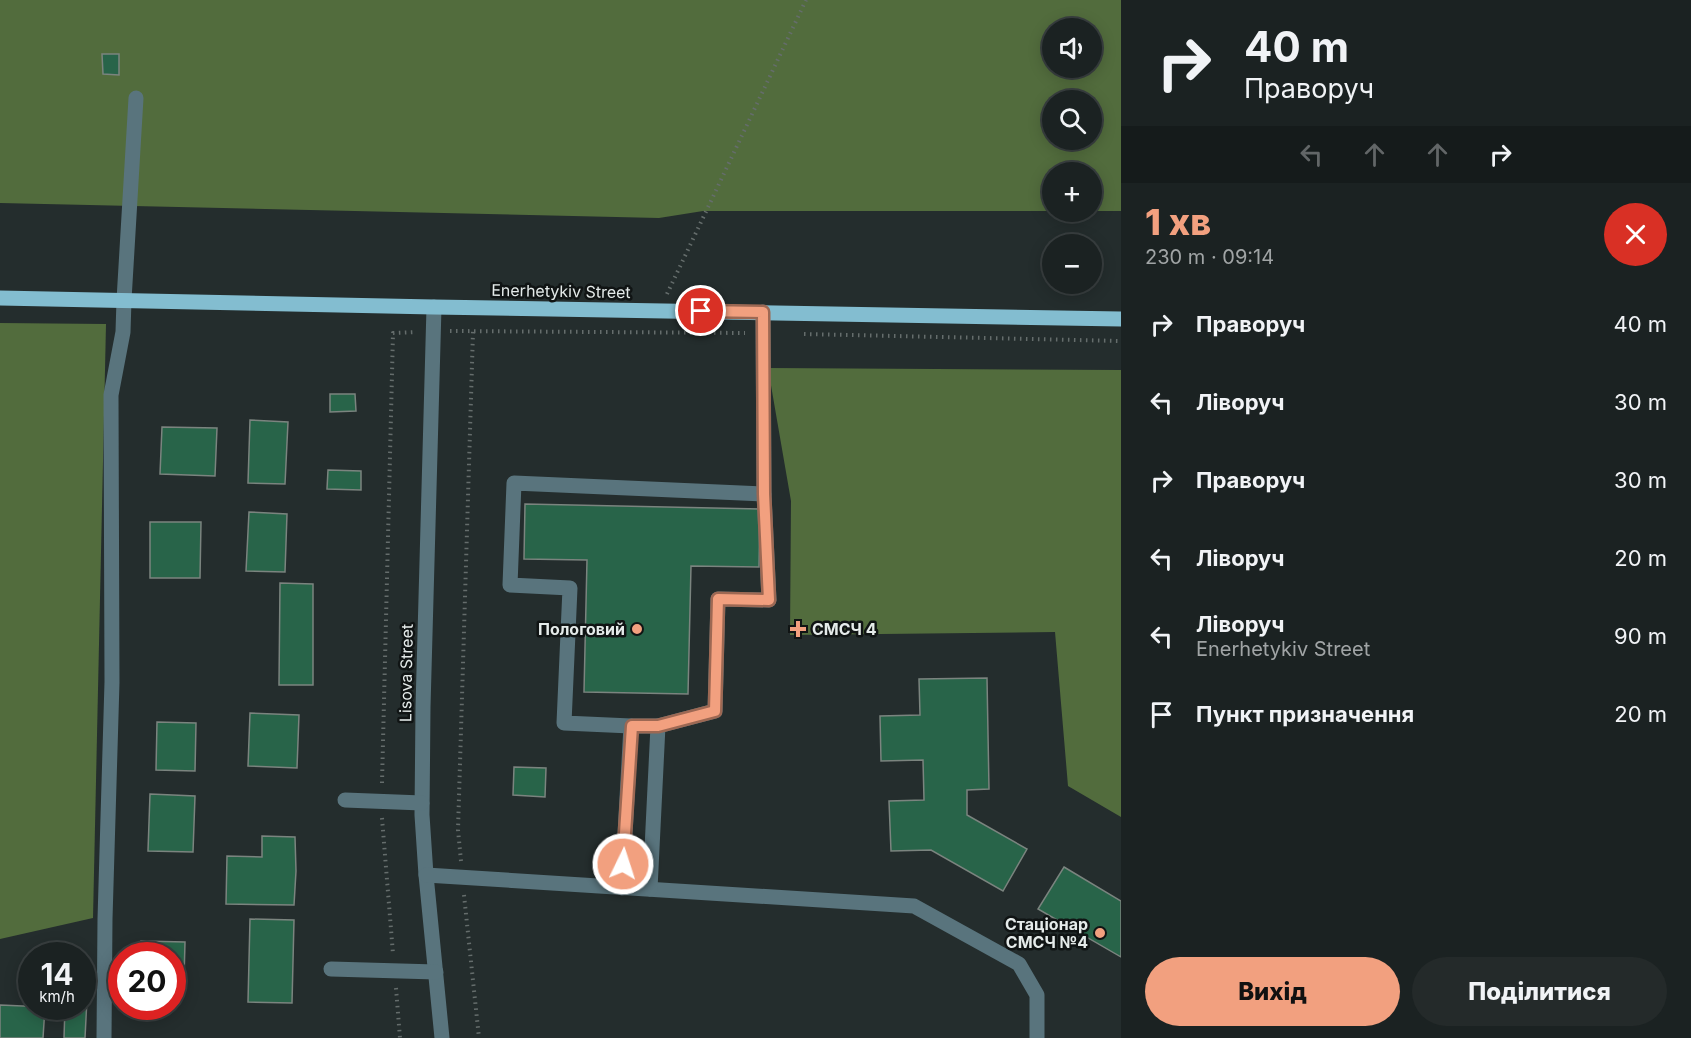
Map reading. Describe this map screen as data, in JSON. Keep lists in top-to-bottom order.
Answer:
{
  "streets": {
    "main road": ["Enerhetykiv Street"],
    "street": ["Lisova Street"]
  },
  "crossings": [
    ["Enerhetykiv Street", "Lisova Street"]
  ],
  "places": {
    "other": ["Пологовий", "Стаціонар СМСЧ №4"],
    "health": ["СМСЧ 4"]
  },
  "page": {
    "turn": ["40 m", "Праворуч"],
    "map_buttons": ["+", "−"],
    "heading": ["1 хв", "230 m · 09:14"],
    "list": [
      {
        "name": "Праворуч",
        "value": "40 m"
      },
      {
        "name": "Ліворуч",
        "value": "30 m"
      },
      {
        "name": "Праворуч",
        "value": "30 m"
      },
      {
        "name": "Ліворуч",
        "value": "20 m"
      },
      {
        "name": "Ліворуч",
        "note": "Enerhetykiv Street",
        "value": "90 m"
      },
      {
        "name": "Пункт призначення",
        "value": "20 m"
      }
    ],
    "speed": "14 km/h",
    "limit": "20",
    "buttons": ["Вихід", "Поділитися"]
  }
}
